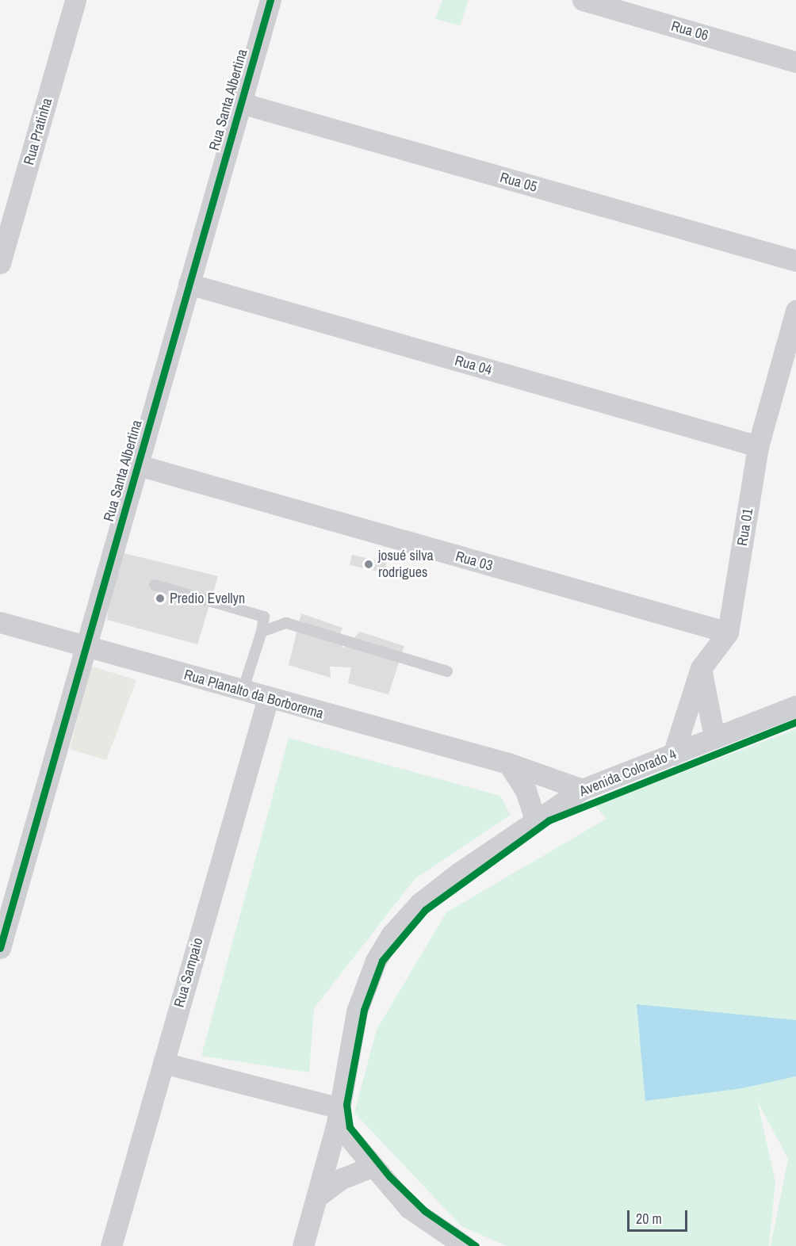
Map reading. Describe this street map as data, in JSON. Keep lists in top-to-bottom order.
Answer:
{
  "streets": {
    "street": [
      "Rua 06",
      "Rua Santa Albertina",
      "Rua Pratinha",
      "Rua 05",
      "Rua 04",
      "Rua 01",
      "Rua 03",
      "Rua Planalto da Borborema",
      "Avenida Colorado 4",
      "Rua Sampaio"
    ]
  },
  "crossings": [
    ["Rua Santa Albertina", "Rua 05"],
    ["Rua Santa Albertina", "Rua 04"],
    ["Rua Santa Albertina", "Rua 03"],
    ["Rua Santa Albertina", "Rua Planalto da Borborema"],
    ["Rua 04", "Rua 01"],
    ["Rua 01", "Rua 03"],
    ["Rua 01", "Avenida Colorado 4"],
    ["Rua Planalto da Borborema", "Avenida Colorado 4"],
    ["Rua Planalto da Borborema", "Rua Sampaio"]
  ],
  "places": ["josué silva rodrigues", "Predio Evellyn"],
  "scale_bar": "20 m"
}
